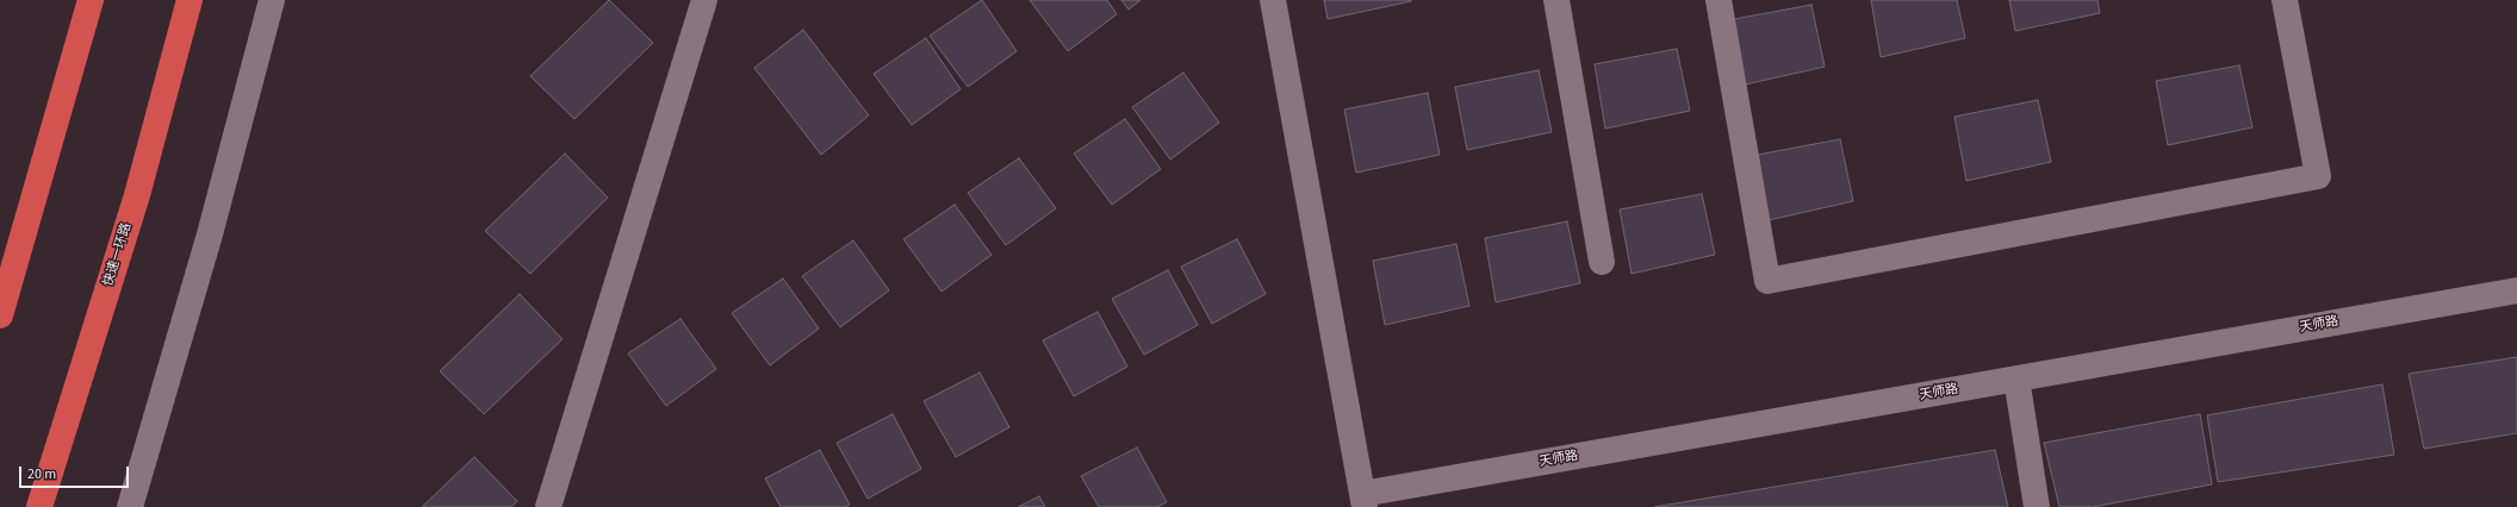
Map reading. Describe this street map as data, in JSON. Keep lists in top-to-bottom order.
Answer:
{
  "streets": {
    "highway": ["快速一环路"],
    "street": ["天师路"]
  },
  "scale_bar": "20 m"
}
